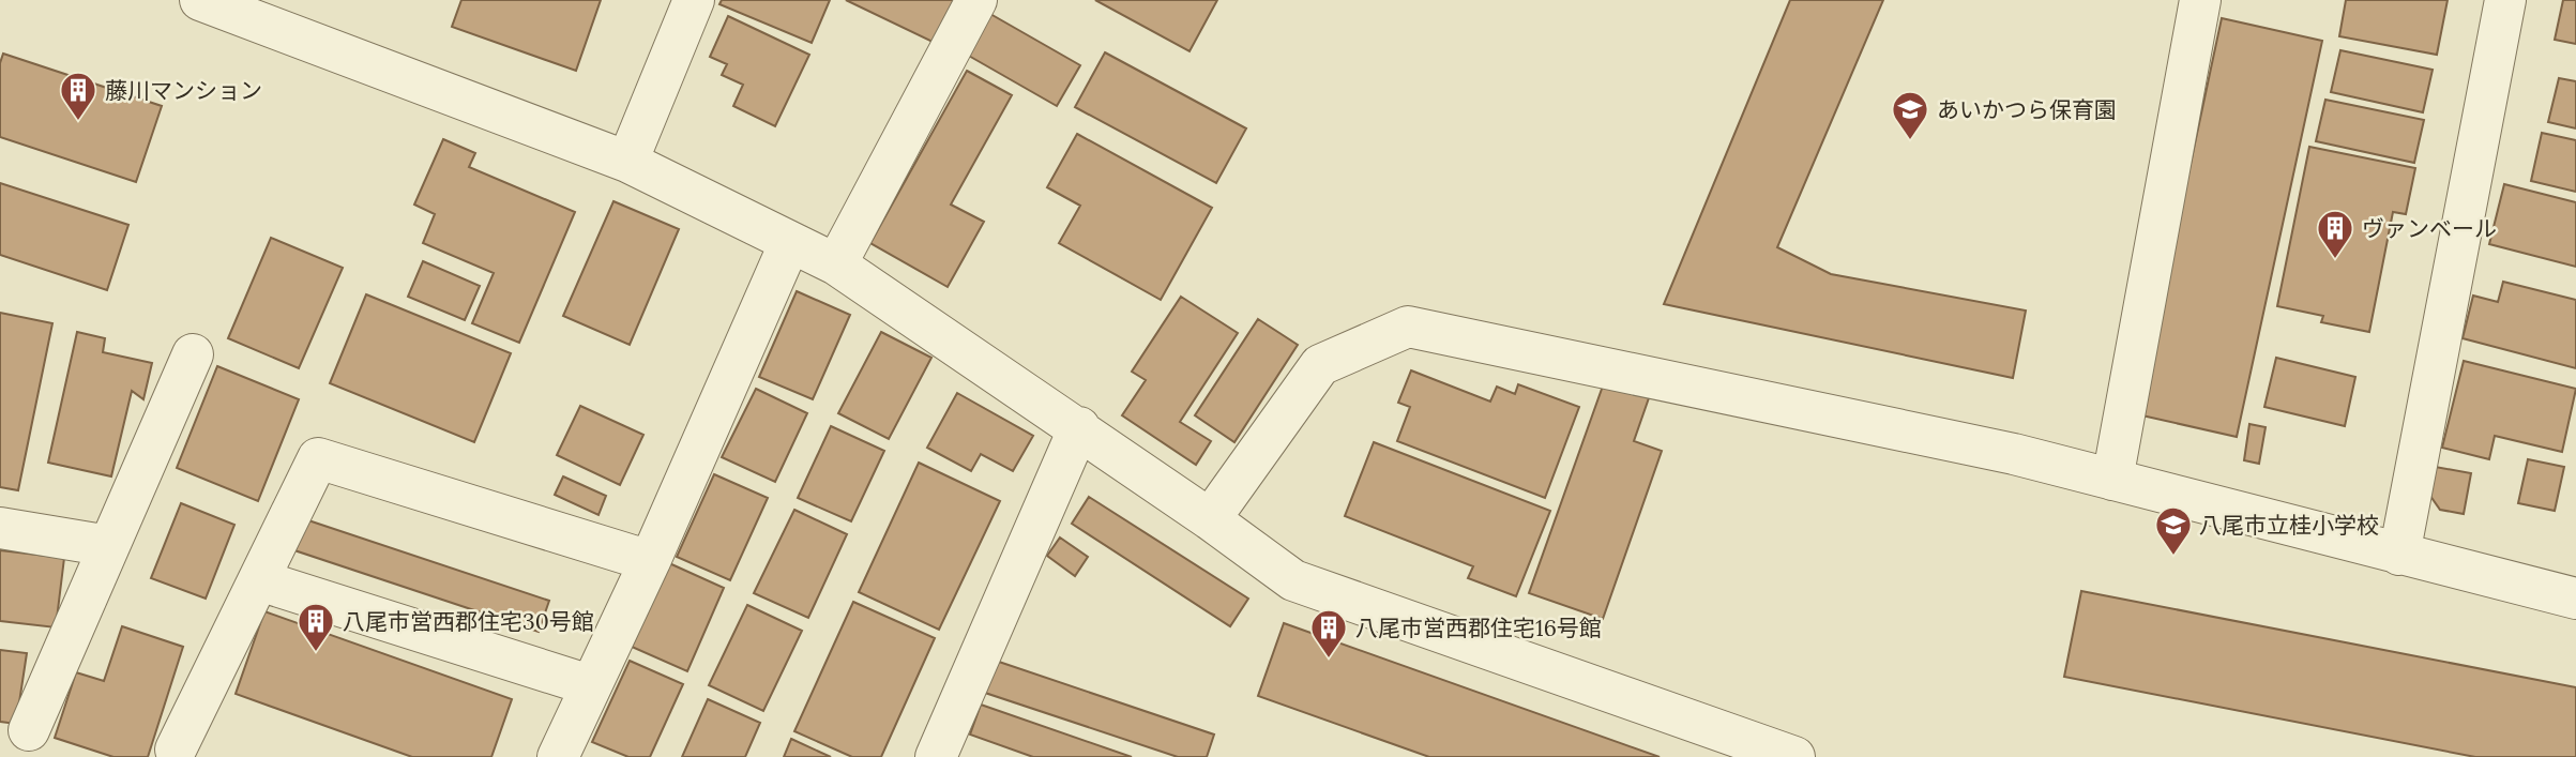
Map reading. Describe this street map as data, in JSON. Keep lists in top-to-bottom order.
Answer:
{
  "places": {
    "building": [
      "藤川マンション",
      "ヴァンベール",
      "八尾市営西郡住宅30号館",
      "八尾市営西郡住宅16号館"
    ],
    "school or university": ["あいかつら保育園", "八尾市立桂小学校"]
  }
}
